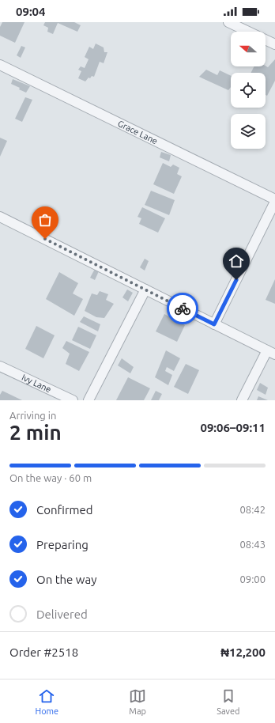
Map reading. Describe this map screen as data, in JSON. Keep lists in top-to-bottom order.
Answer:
{
  "streets": {
    "street": ["Grace Lane", "Ivy Lane"]
  },
  "north": "left",
  "page": {
    "status": "09:04",
    "heading": ["2 min", "Arriving in", "09:06–09:11"],
    "panel": ["Order #2518", "₦12,200"],
    "bar": "On the way · 60 m",
    "list": [
      ["Confirmed", "08:42"],
      ["Preparing", "08:43"],
      ["On the way", "09:00"],
      "Delivered"
    ],
    "tabs": ["Home", "Map", "Saved"]
  }
}
